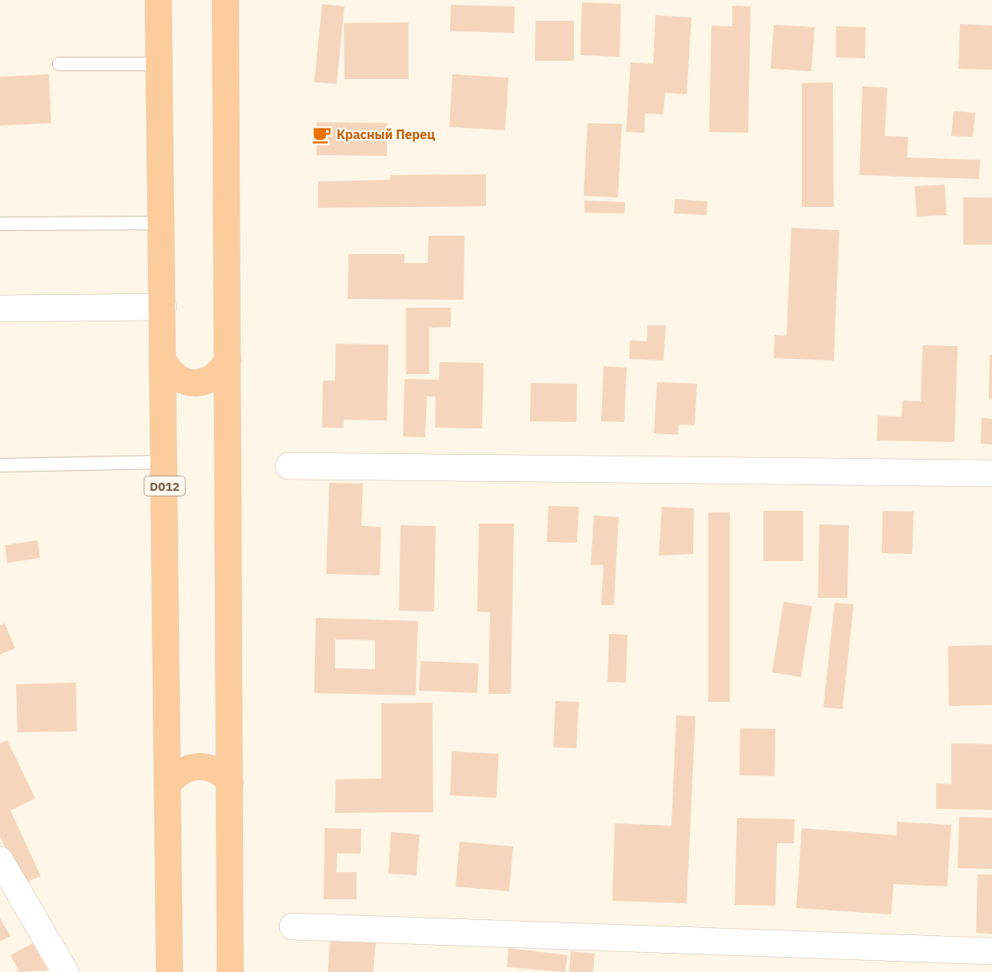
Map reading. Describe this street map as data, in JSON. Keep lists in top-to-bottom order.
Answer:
{
  "streets": {
    "highway": ["D012"]
  },
  "places": {
    "cafe": ["Красный Перец"]
  }
}
